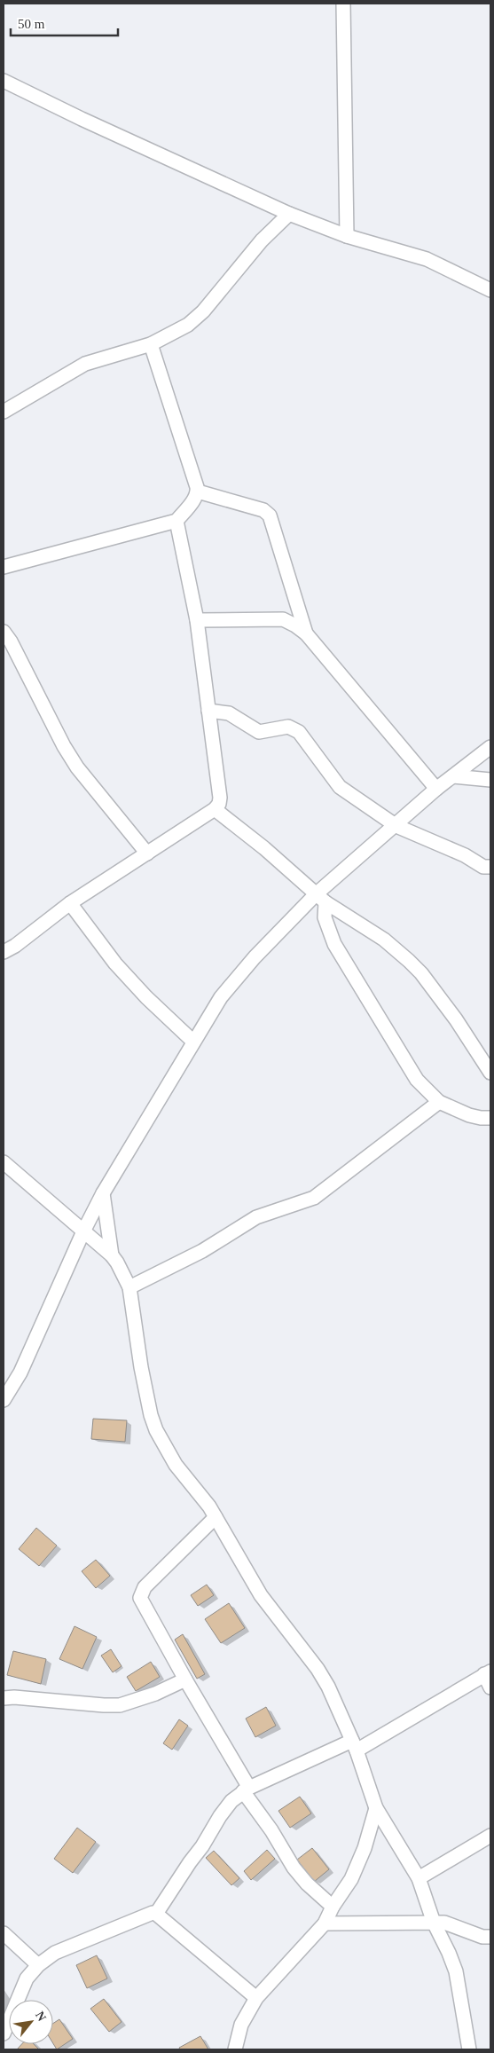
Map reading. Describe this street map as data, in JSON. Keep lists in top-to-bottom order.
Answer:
{
  "scale_bar": "50 m",
  "north": "top right"
}
